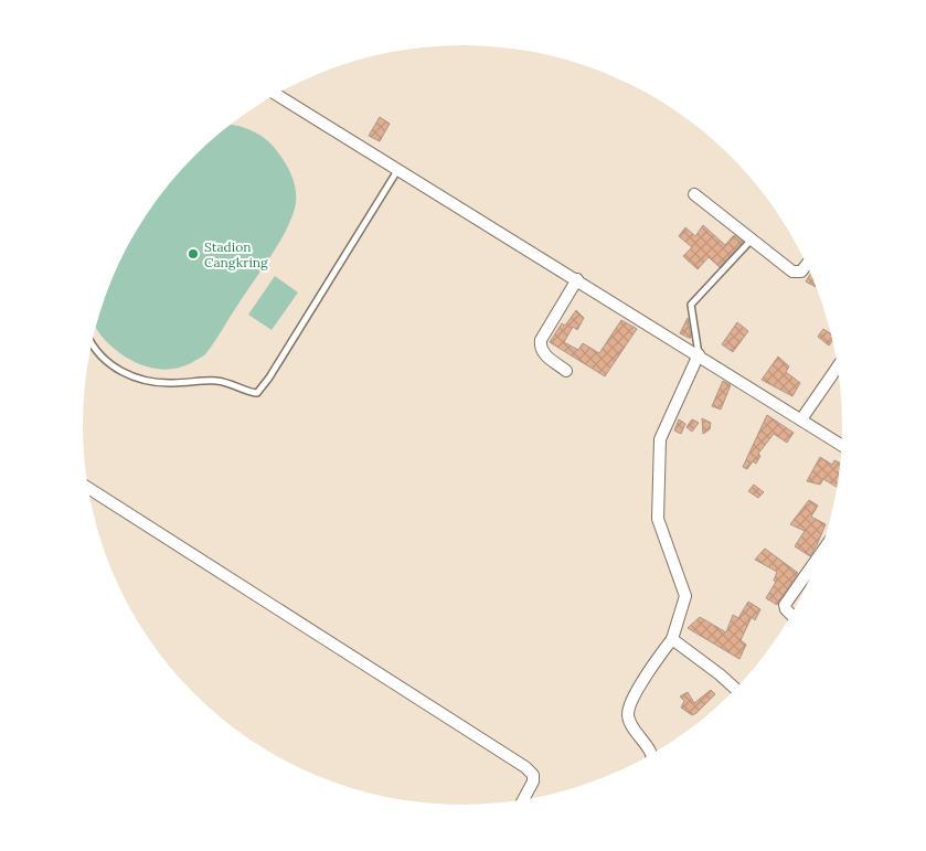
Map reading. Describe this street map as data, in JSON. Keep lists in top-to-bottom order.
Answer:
{
  "places": ["Stadion Cangkring"]
}
